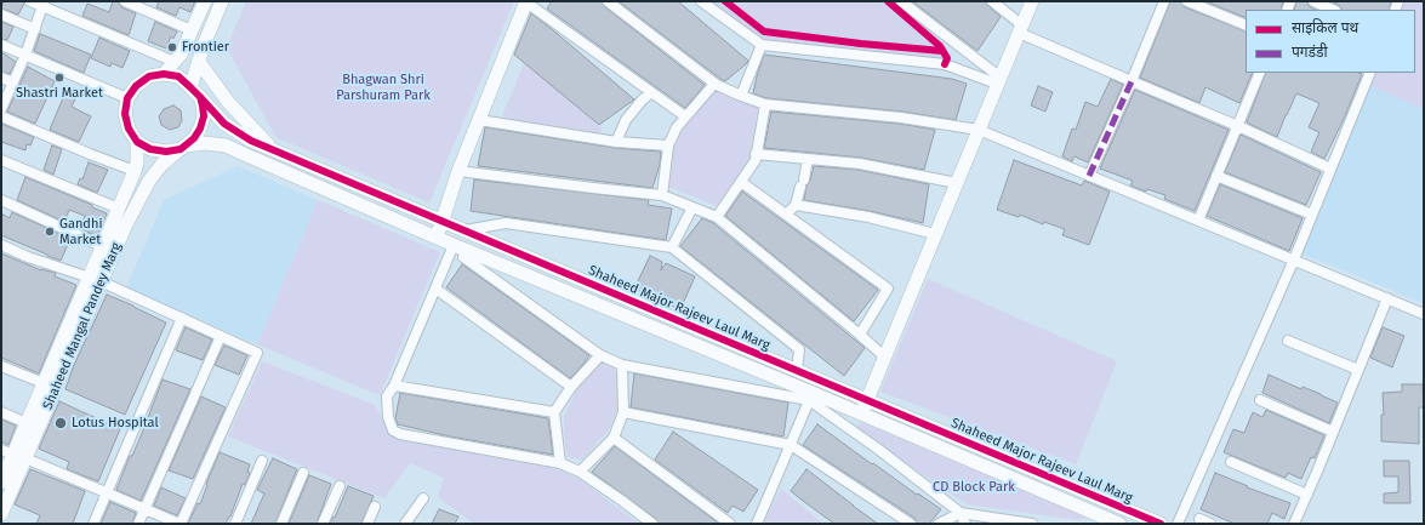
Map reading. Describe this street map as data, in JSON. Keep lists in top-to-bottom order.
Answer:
{
  "streets": {
    "street": ["Shaheed Major Rajeev Laul Marg", "Shaheed Mangal Pandey Marg"]
  },
  "crossings": [
    ["Shaheed Major Rajeev Laul Marg", "Shaheed Mangal Pandey Marg"]
  ],
  "parks": ["Bhagwan Shri Parshuram Park", "CD Block Park"],
  "places": [
    "Frontier",
    "Shastri Market",
    "Gandhi Market",
    "Lotus Hospital"
  ],
  "legend": ["साइकिल पथ", "पगडंडी"]
}
